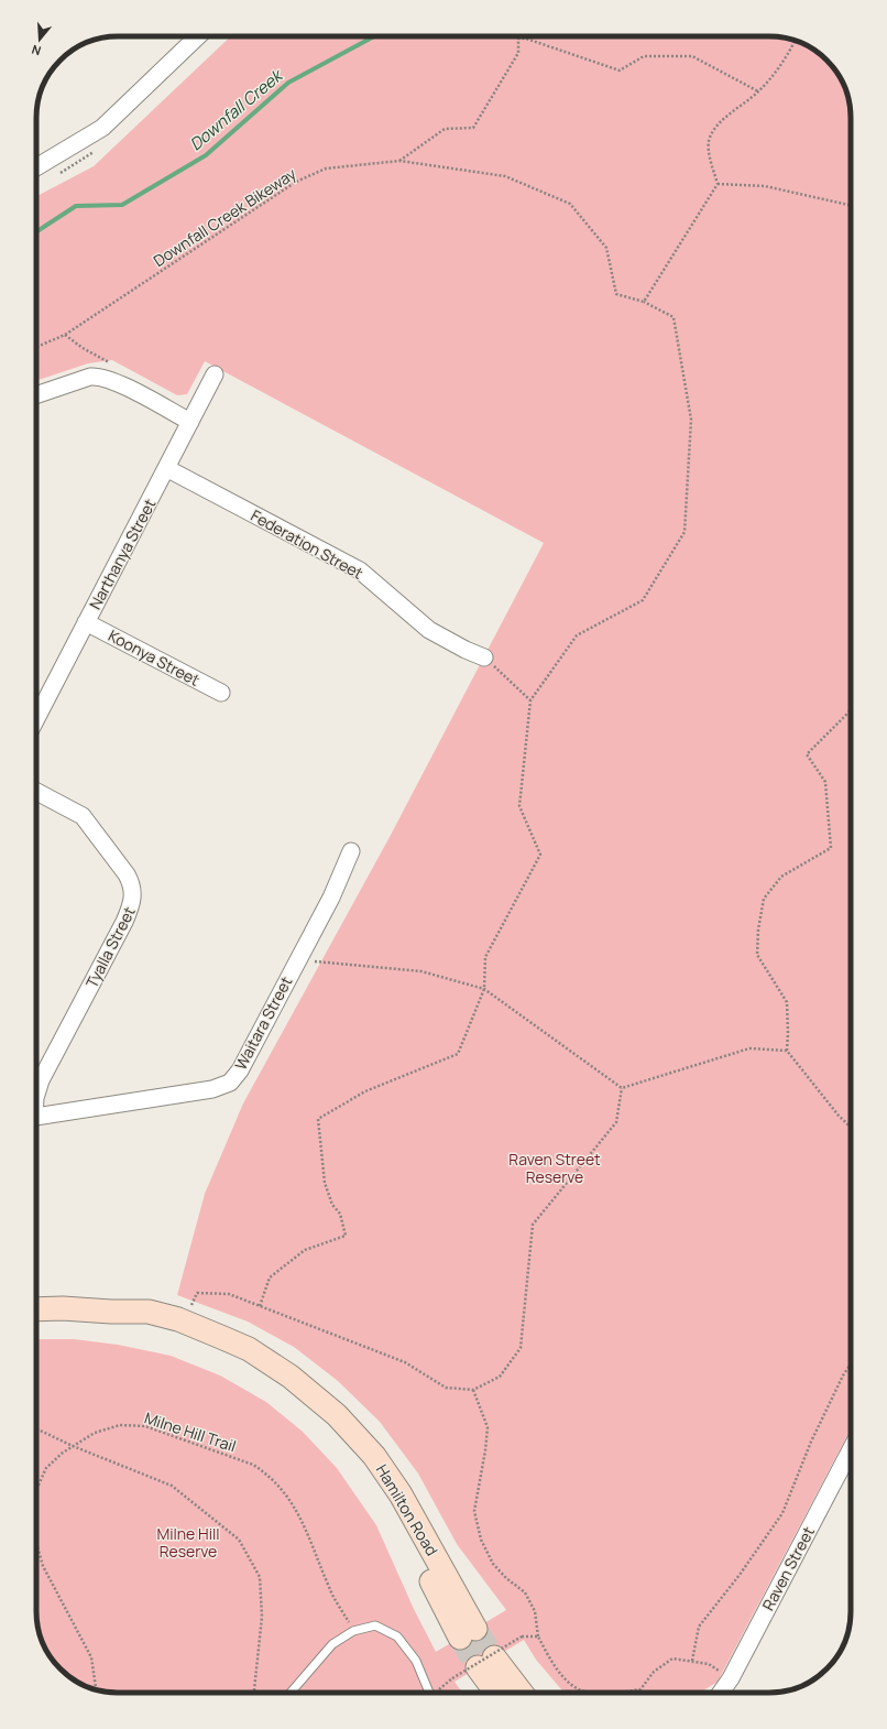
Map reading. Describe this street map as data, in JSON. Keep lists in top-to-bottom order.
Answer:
{
  "streets": {
    "main road": ["Hamilton Road"],
    "street": [
      "Federation Street",
      "Narthanya Street",
      "Koonya Street",
      "Tyalla Street",
      "Waitara Street",
      "Raven Street"
    ],
    "path": ["Downfall Creek Bikeway", "Milne Hill Trail"]
  },
  "crossings": [
    ["Federation Street", "Narthanya Street"],
    ["Narthanya Street", "Koonya Street"]
  ],
  "water": ["Downfall Creek"],
  "parks": ["Raven Street Reserve", "Milne Hill Reserve"],
  "north": "bottom"
}
